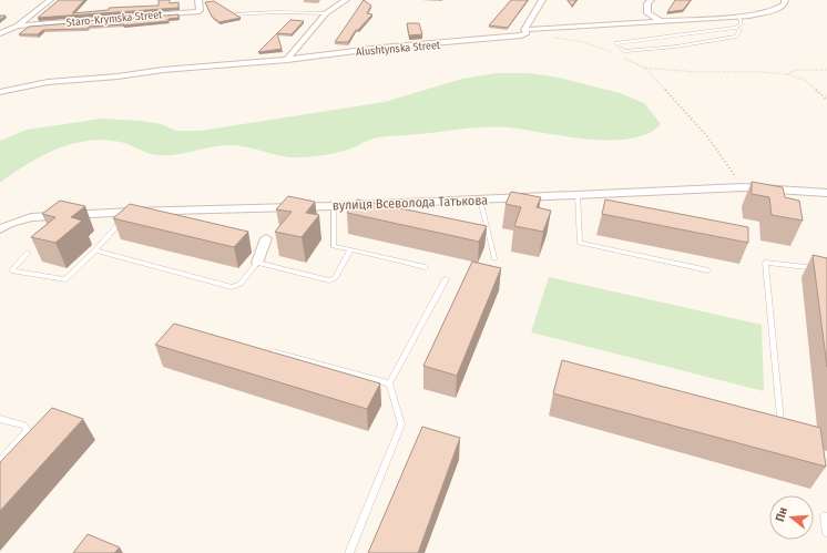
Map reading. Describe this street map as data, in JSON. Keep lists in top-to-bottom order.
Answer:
{
  "streets": {
    "street": ["Staro-Krymska Street", "Alushtynska Street", "вулиця Всеволода Татькова"]
  },
  "north": "left"
}
